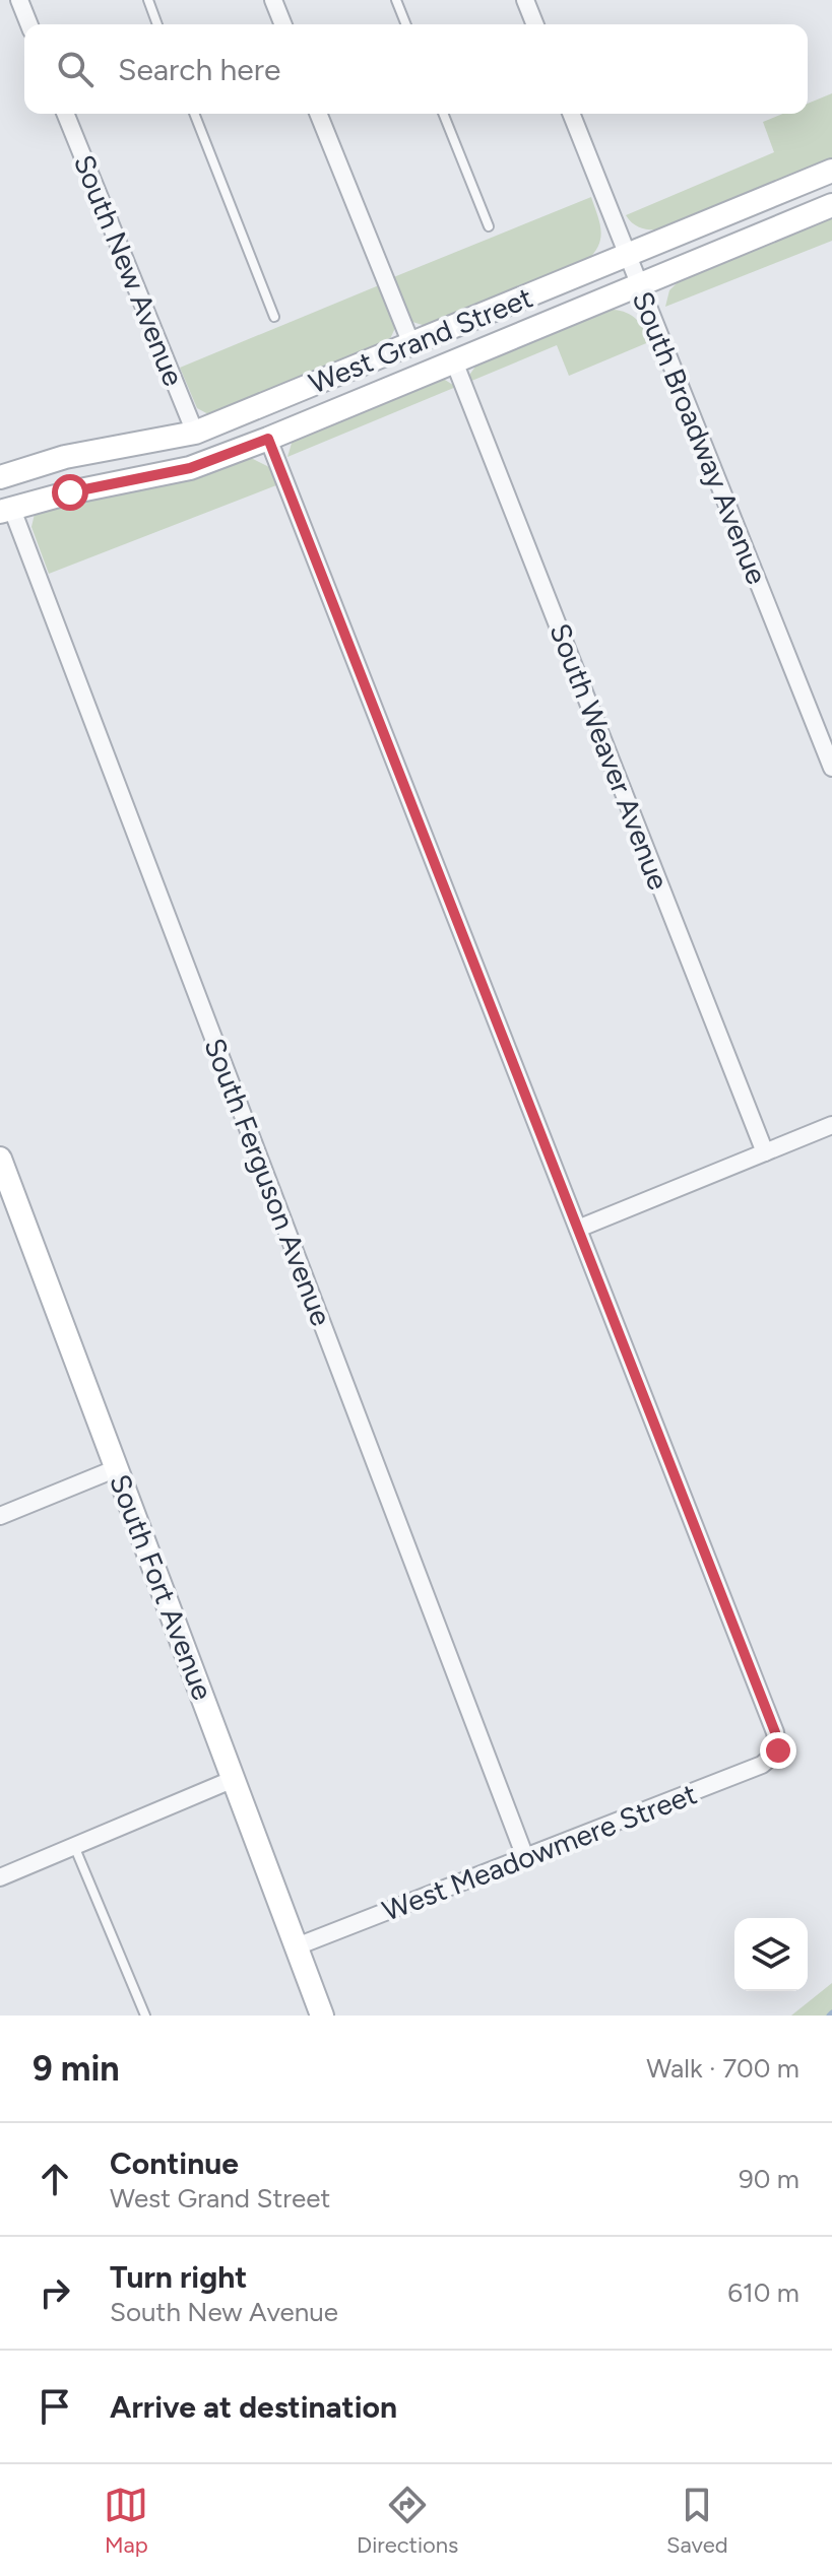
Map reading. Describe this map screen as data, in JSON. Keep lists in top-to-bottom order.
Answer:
{
  "streets": {
    "main road": ["West Grand Street", "South Fort Avenue"],
    "street": [
      "South New Avenue",
      "South Broadway Avenue",
      "South Weaver Avenue",
      "South Ferguson Avenue",
      "West Meadowmere Street"
    ]
  },
  "crossings": [
    ["South New Avenue", "West Grand Street"],
    ["West Grand Street", "South Broadway Avenue"],
    ["West Grand Street", "South Weaver Avenue"],
    ["West Grand Street", "South Ferguson Avenue"],
    ["South Ferguson Avenue", "West Meadowmere Street"],
    ["South Fort Avenue", "West Meadowmere Street"]
  ],
  "page": {
    "search": "Search here",
    "heading": ["9 min", "Walk · 700 m"],
    "list": [
      ["Continue", "West Grand Street", "90 m"],
      ["Turn right", "South New Avenue", "610 m"],
      "Arrive at destination"
    ],
    "nav": ["Map", "Directions", "Saved"]
  }
}
